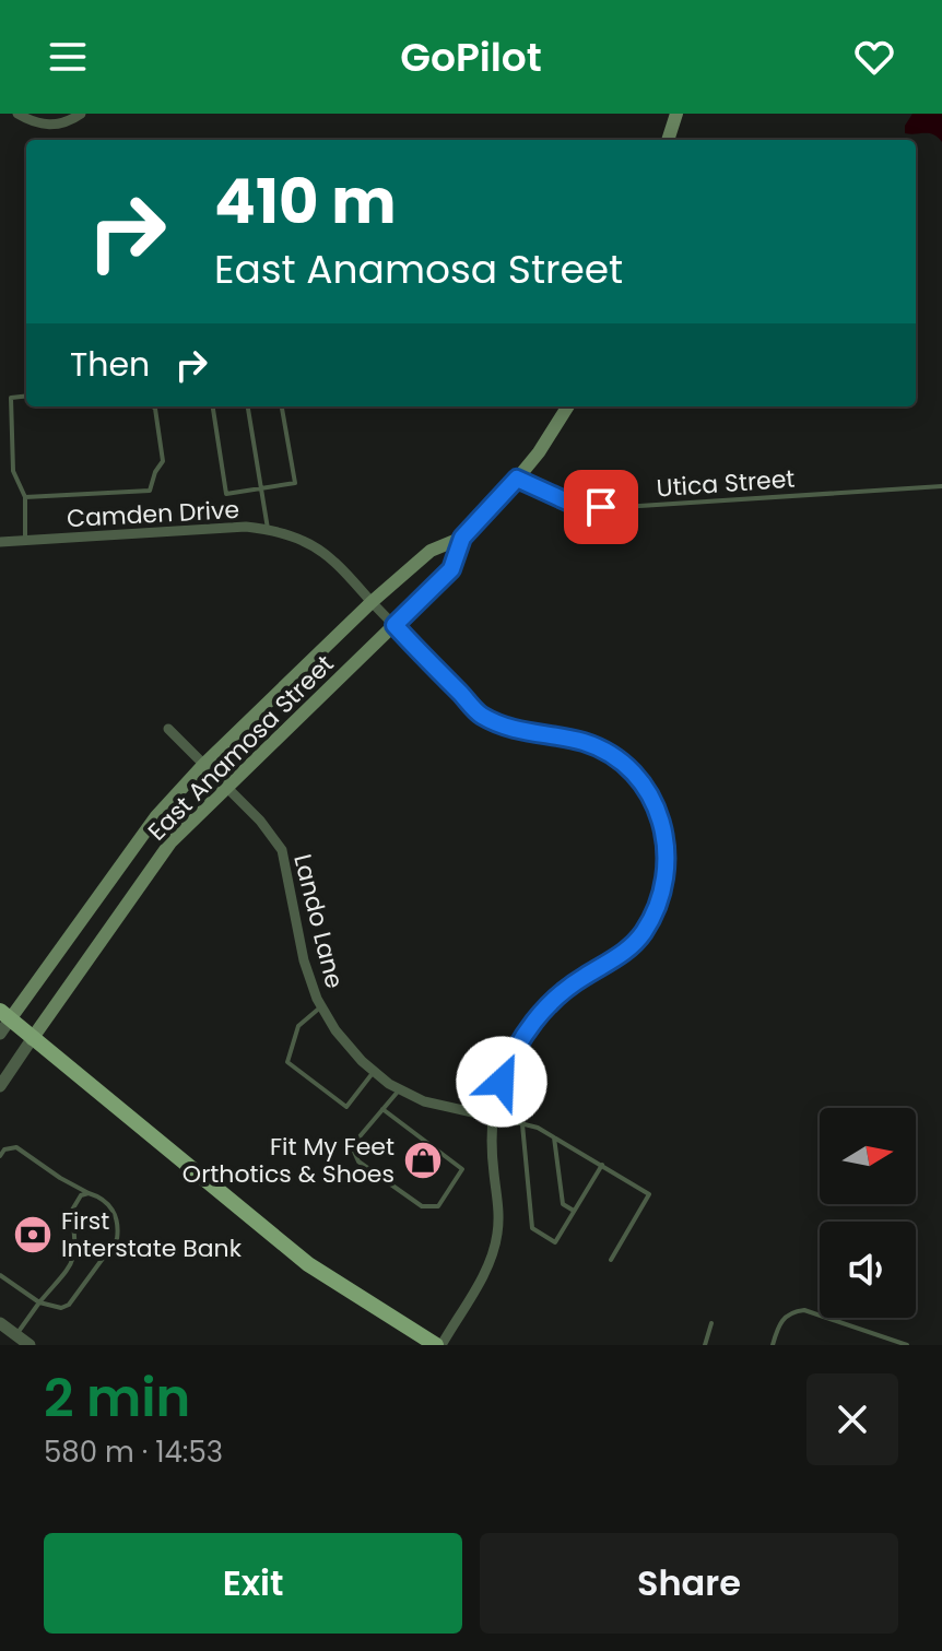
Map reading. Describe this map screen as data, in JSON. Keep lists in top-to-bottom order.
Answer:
{
  "streets": {
    "main road": ["East Anamosa Street"],
    "street": ["Camden Drive", "Lando Lane"],
    "lane": ["Utica Street"]
  },
  "crossings": [
    ["Utica Street", "East Anamosa Street"],
    ["Camden Drive", "East Anamosa Street"],
    ["Camden Drive", "Lando Lane"],
    ["East Anamosa Street", "Lando Lane"]
  ],
  "places": {
    "shop": ["Fit My Feet Orthotics & Shoes"],
    "bank": ["First Interstate Bank"]
  },
  "north": "right",
  "page": {
    "header": "GoPilot",
    "turn": ["410 m", "East Anamosa Street"],
    "then": "Then",
    "heading": ["2 min", "580 m · 14:53"],
    "buttons": ["Exit", "Share"]
  }
}
